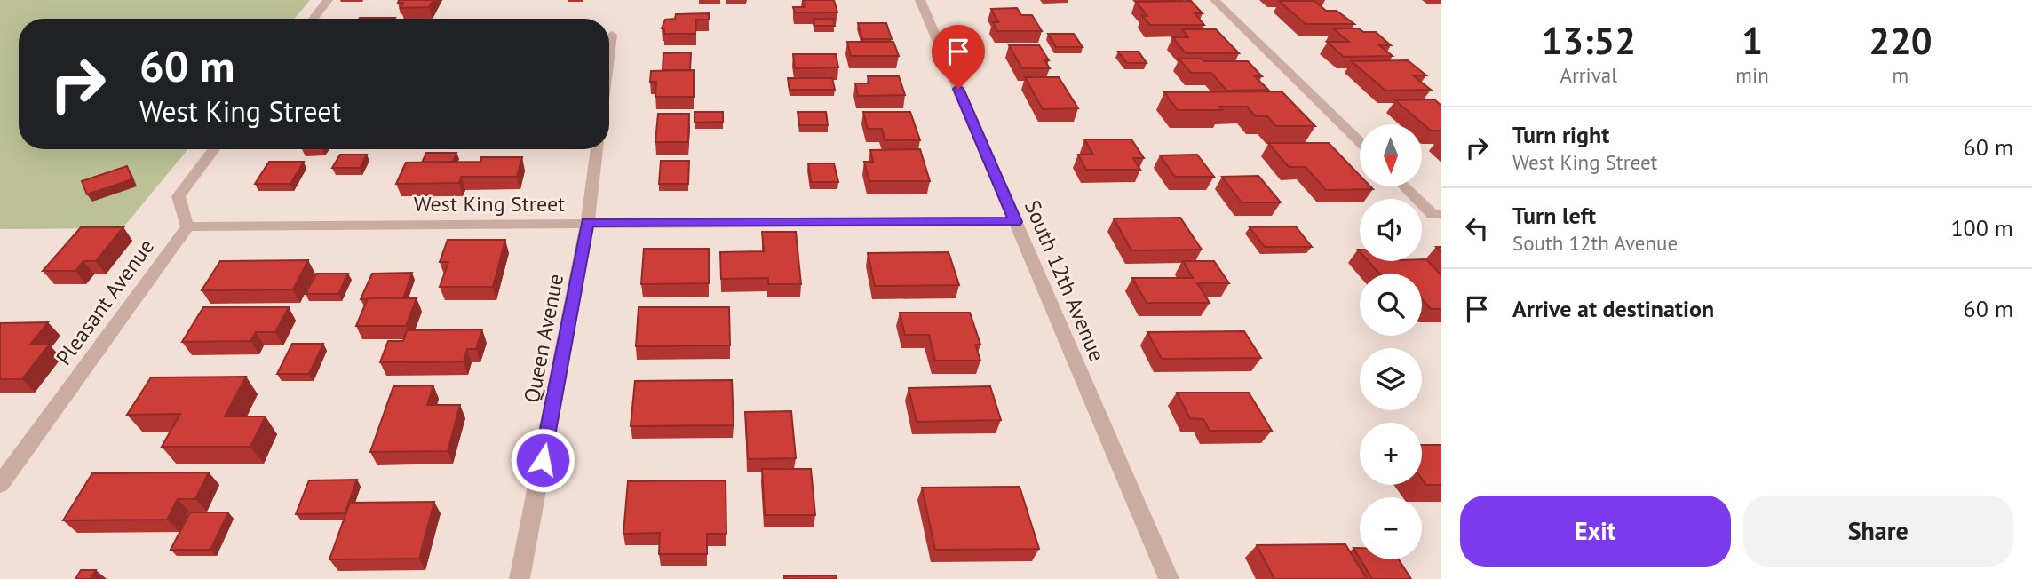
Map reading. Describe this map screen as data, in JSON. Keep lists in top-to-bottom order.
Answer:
{
  "streets": {
    "street": [
      "West King Street",
      "South 12th Avenue",
      "Pleasant Avenue",
      "Queen Avenue"
    ]
  },
  "crossings": [
    ["West King Street", "South 12th Avenue"],
    ["West King Street", "Pleasant Avenue"],
    ["West King Street", "Queen Avenue"]
  ],
  "north": "bottom",
  "page": {
    "eta": [
      "13:52",
      "Arrival",
      "1",
      "min",
      "220",
      "m"
    ],
    "turn": ["60 m", "West King Street"],
    "list": [
      {
        "name": "Turn right",
        "note": "West King Street",
        "value": "60 m"
      },
      {
        "name": "Turn left",
        "note": "South 12th Avenue",
        "value": "100 m"
      },
      {
        "name": "Arrive at destination",
        "value": "60 m"
      }
    ],
    "map_buttons": ["+", "−"],
    "buttons": ["Exit", "Share"]
  }
}
